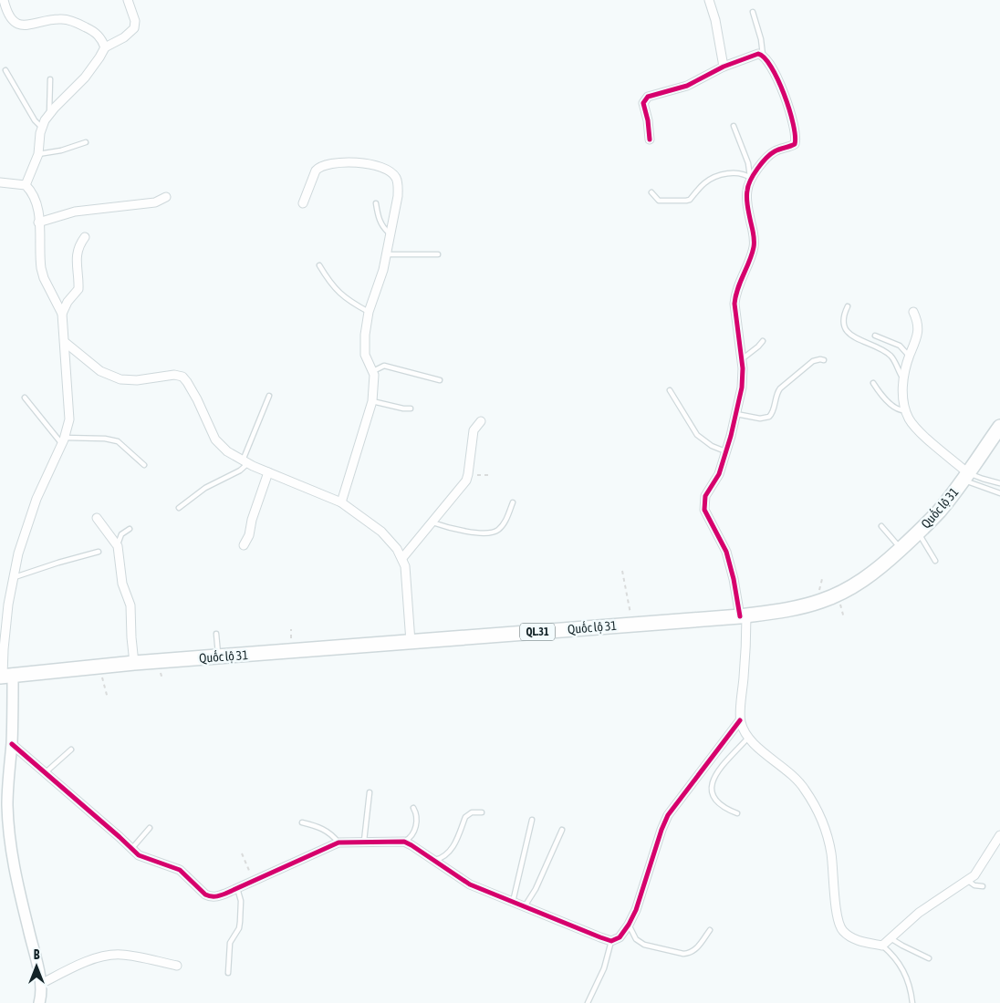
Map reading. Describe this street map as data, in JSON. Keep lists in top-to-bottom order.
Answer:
{
  "streets": {
    "highway": ["Quốc lộ 31", "QL.31"]
  },
  "north": "top"
}
